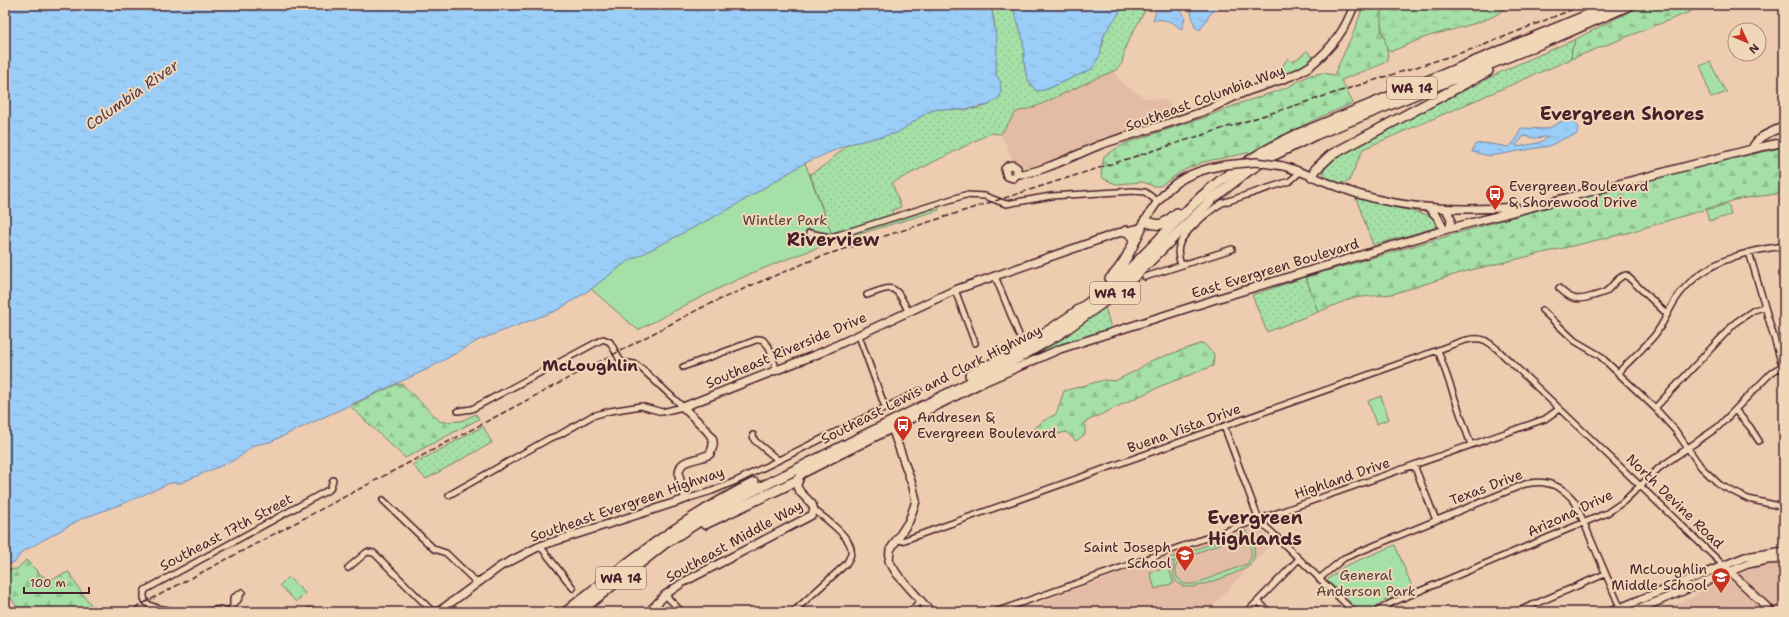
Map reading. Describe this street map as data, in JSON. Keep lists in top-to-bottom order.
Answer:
{
  "streets": {
    "highway": ["WA 14", "Southeast Lewis and Clark Highway"],
    "street": [
      "Southeast Columbia Way",
      "East Evergreen Boulevard",
      "Southeast Riverside Drive",
      "Buena Vista Drive",
      "Highland Drive",
      "Texas Drive",
      "North Devine Road",
      "Southeast Evergreen Highway",
      "Arizona Drive",
      "Southeast 17th Street",
      "Southeast Middle Way"
    ]
  },
  "crossings": [
    ["Buena Vista Drive", "North Devine Road"],
    ["Highland Drive", "North Devine Road"],
    ["Texas Drive", "Arizona Drive"],
    ["North Devine Road", "Arizona Drive"]
  ],
  "districts": [
    "Evergreen Shores",
    "Riverview",
    "McLoughlin",
    "Evergreen Highlands"
  ],
  "water": ["Columbia River"],
  "parks": ["Wintler Park", "General Anderson Park"],
  "places": {
    "bus stop": ["Evergreen Boulevard & Shorewood Drive", "Andresen & Evergreen Boulevard"],
    "school or university": ["Saint Joseph School", "McLoughlin Middle School"]
  },
  "scale_bar": "100 m",
  "north": "bottom right"
}
